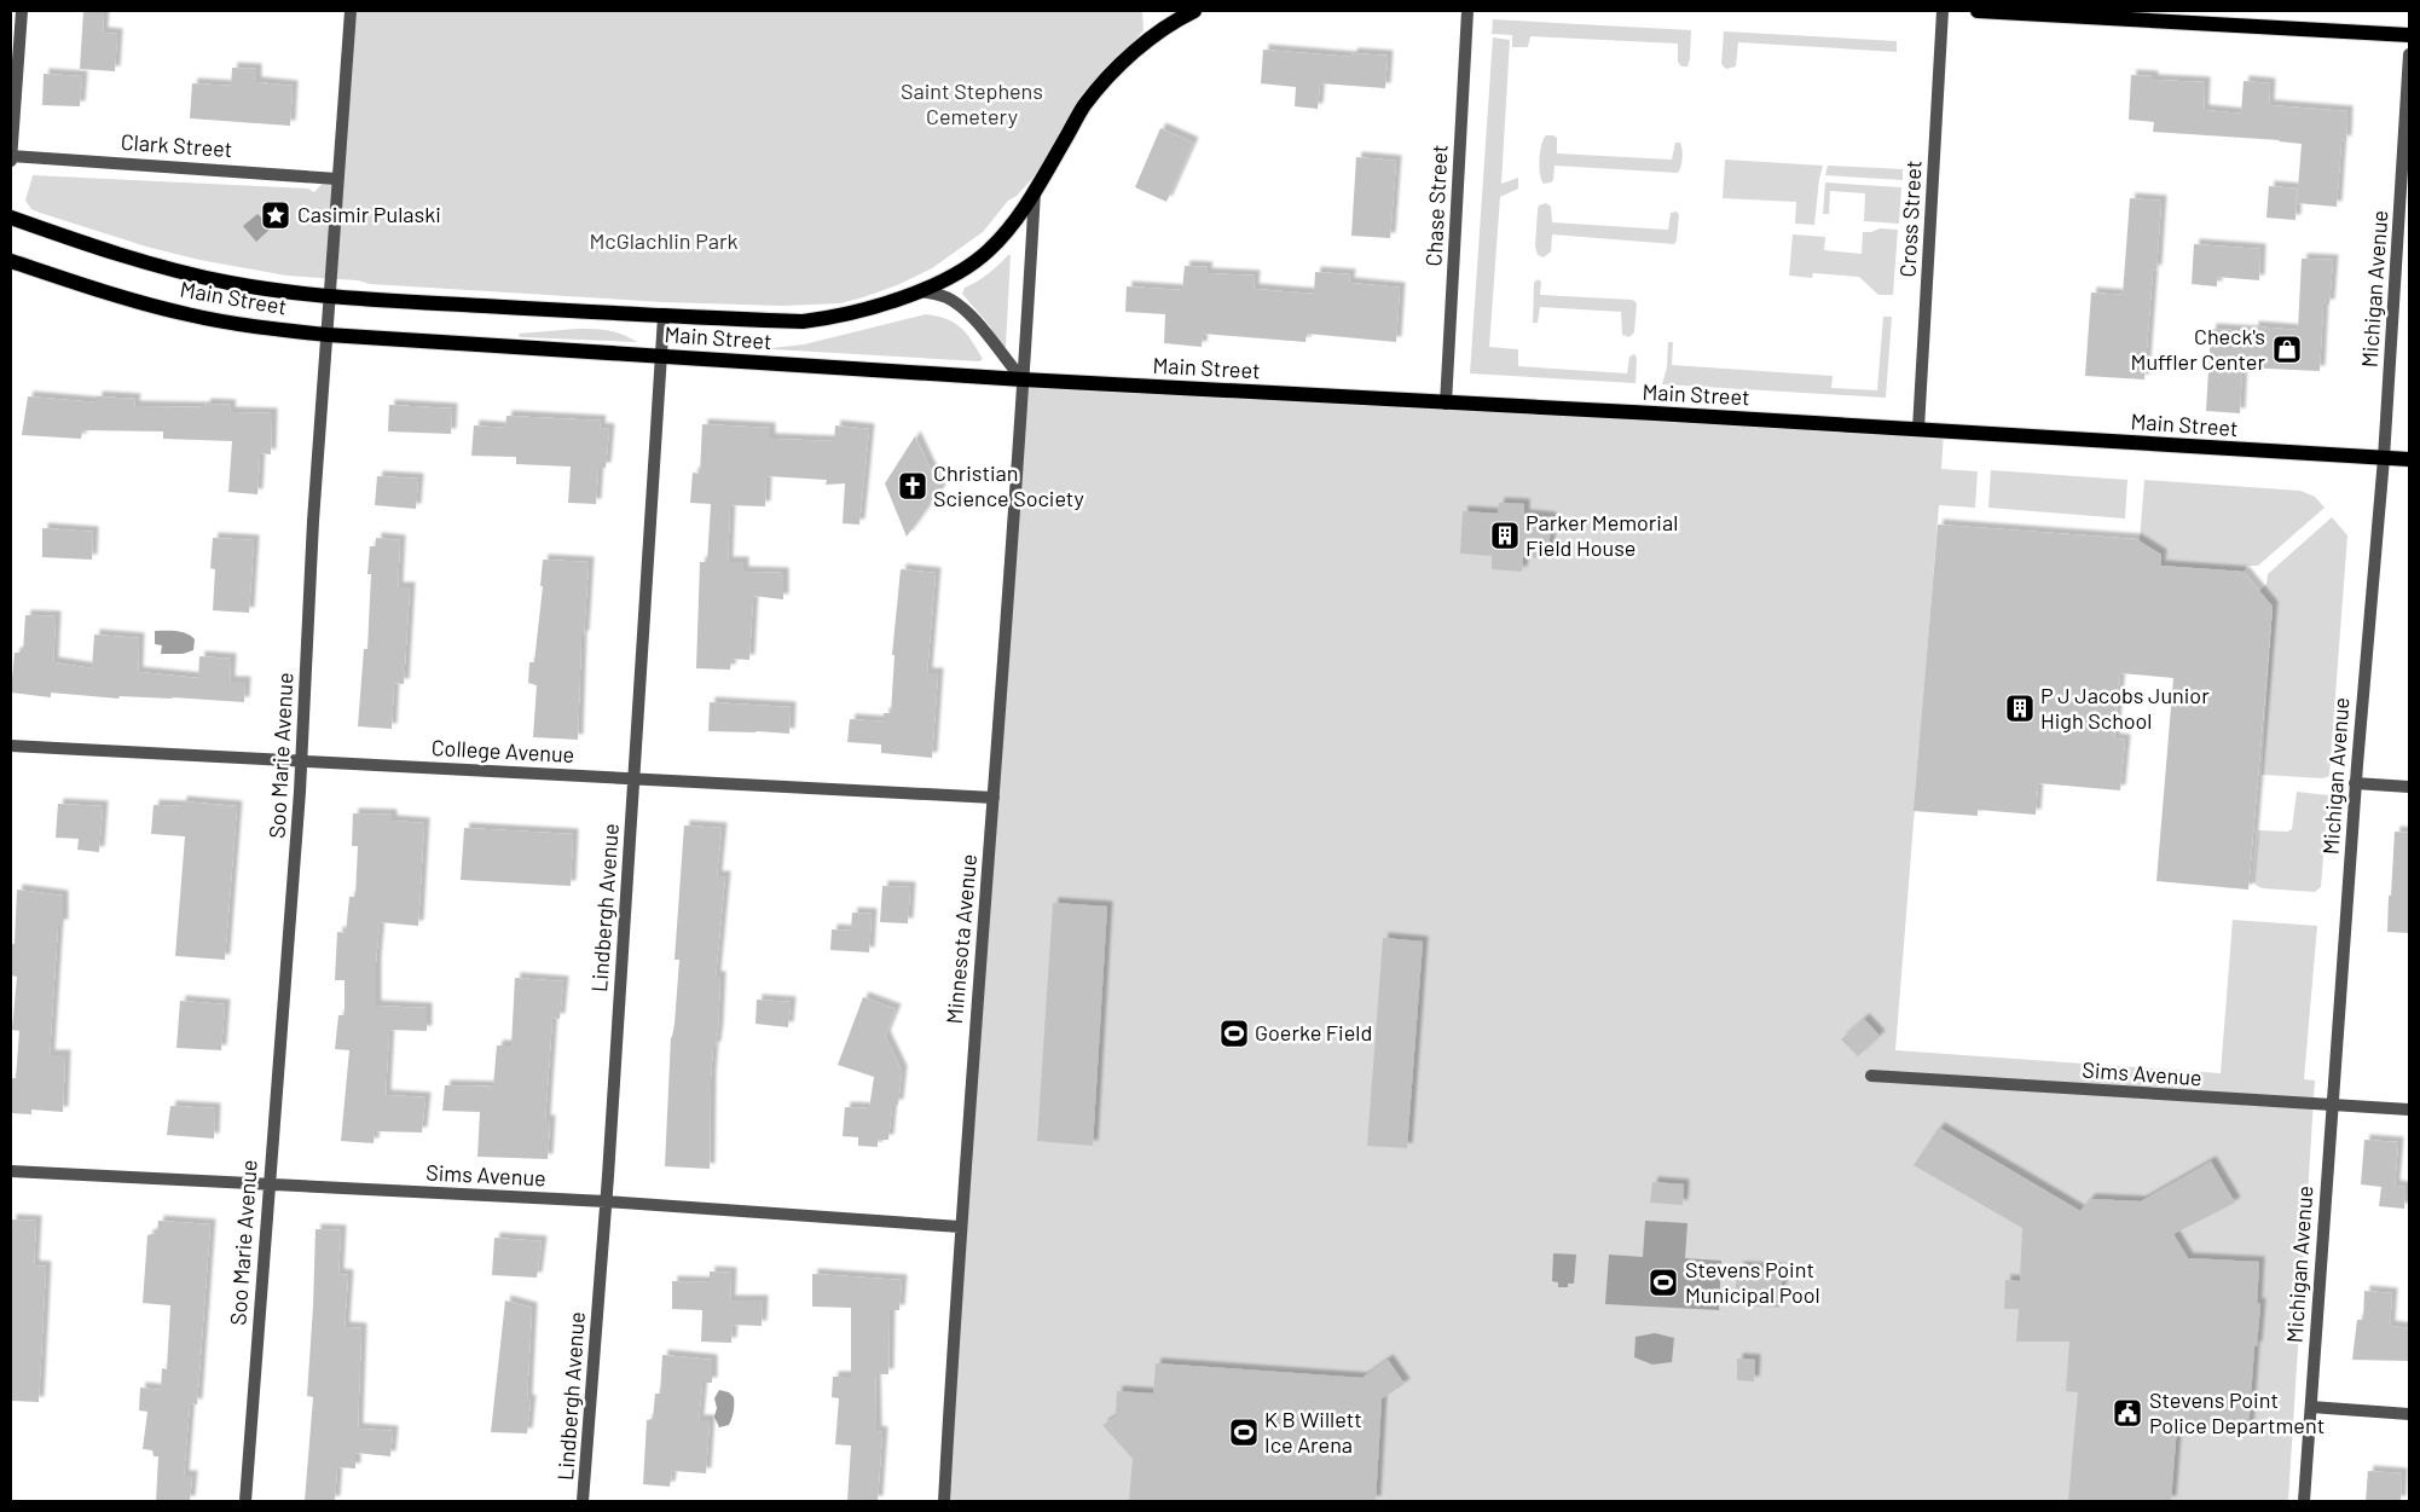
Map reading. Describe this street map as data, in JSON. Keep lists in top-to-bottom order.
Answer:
{
  "streets": {
    "main road": ["Main Street"],
    "street": [
      "Clark Street",
      "Chase Street",
      "Cross Street",
      "Michigan Avenue",
      "College Avenue",
      "Soo Marie Avenue",
      "Lindbergh Avenue",
      "Minnesota Avenue",
      "Sims Avenue"
    ]
  },
  "crossings": [
    ["Clark Street", "Soo Marie Avenue"],
    ["Chase Street", "Main Street"],
    ["Cross Street", "Main Street"],
    ["Michigan Avenue", "Main Street"],
    ["Michigan Avenue", "Sims Avenue"],
    ["Main Street", "Soo Marie Avenue"],
    ["Main Street", "Lindbergh Avenue"],
    ["Main Street", "Minnesota Avenue"],
    ["College Avenue", "Soo Marie Avenue"],
    ["College Avenue", "Lindbergh Avenue"],
    ["College Avenue", "Minnesota Avenue"],
    ["Soo Marie Avenue", "Sims Avenue"],
    ["Lindbergh Avenue", "Sims Avenue"],
    ["Minnesota Avenue", "Sims Avenue"]
  ],
  "parks": ["Saint Stephens Cemetery", "McGlachlin Park"],
  "places": {
    "place": ["Casimir Pulaski"],
    "shop": ["Check's Muffler Center"],
    "church": ["Christian Science Society"],
    "building": ["Parker Memorial Field House", "P J Jacobs Junior High School"],
    "sports": ["Goerke Field", "Stevens Point Municipal Pool", "K B Willett Ice Arena"],
    "public building": ["Stevens Point Police Department"]
  }
}
